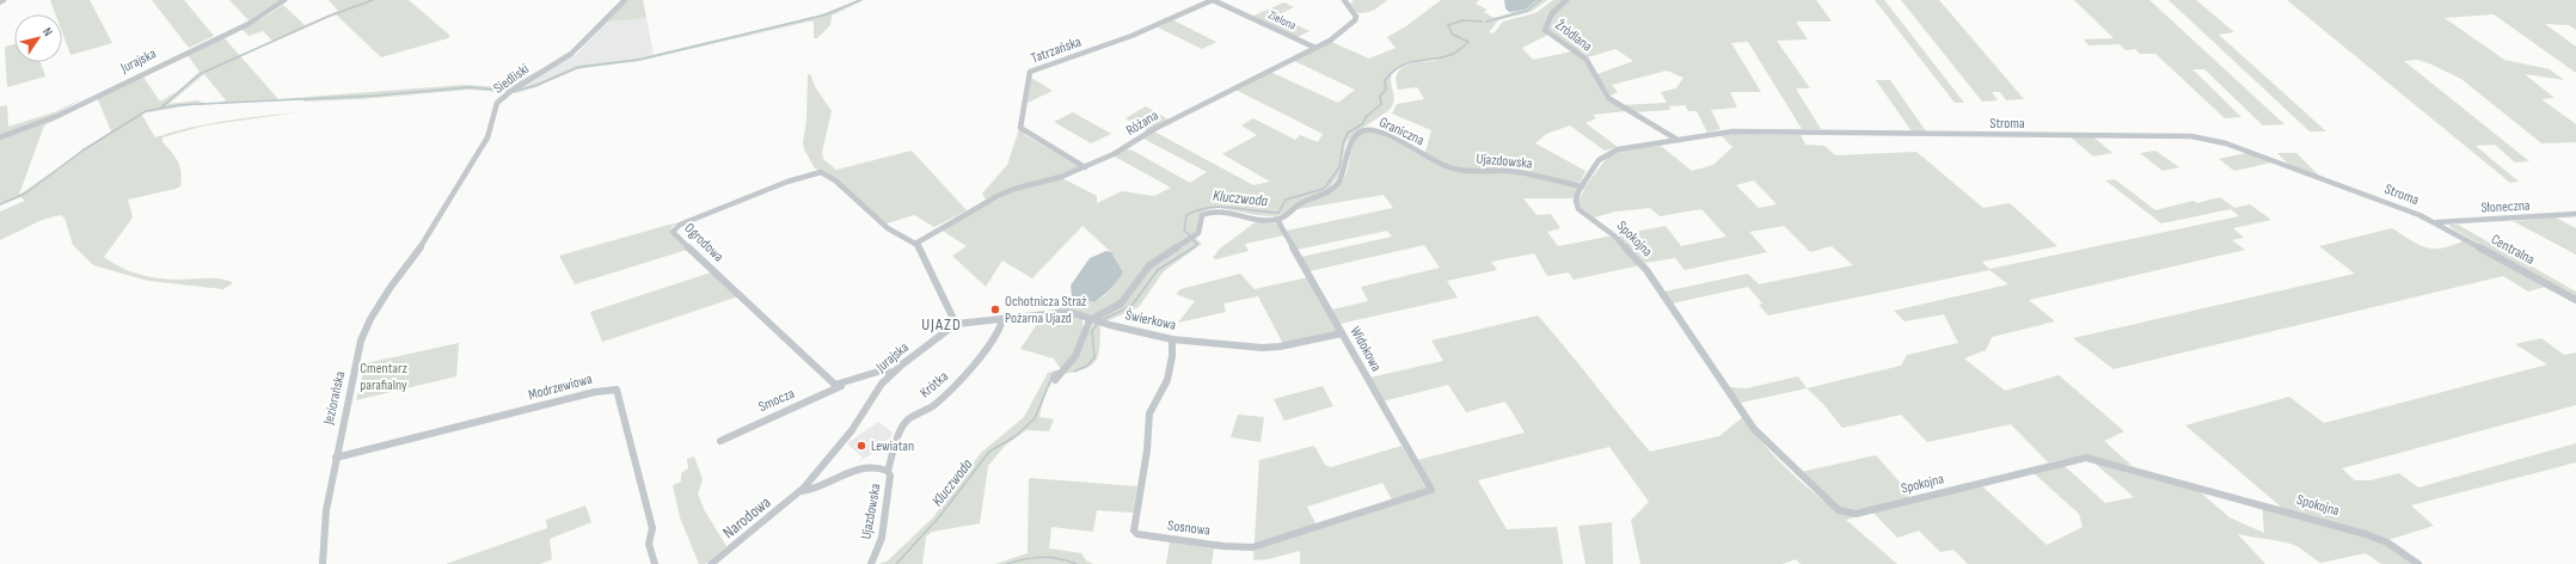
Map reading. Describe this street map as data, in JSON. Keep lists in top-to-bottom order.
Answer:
{
  "streets": {
    "street": [
      "Zielona",
      "Źródlana",
      "Tatrzańska",
      "Jurajska",
      "Siedliski",
      "Różana",
      "Stroma",
      "Graniczna",
      "Ujazdowska",
      "Słoneczna",
      "Spokojna",
      "Ogrodowa",
      "Centralna",
      "Świerkowa",
      "Widokowa",
      "Krótka",
      "Modrzewiowa",
      "Jeziorańska",
      "Smocza",
      "Narodowa",
      "Sosnowa"
    ]
  },
  "crossings": [
    ["Zielona", "Tatrzańska"],
    ["Zielona", "Różana"],
    ["Źródlana", "Stroma"],
    ["Tatrzańska", "Różana"],
    ["Jurajska", "Ujazdowska"],
    ["Jurajska", "Świerkowa"],
    ["Jurajska", "Narodowa"],
    ["Siedliski", "Jeziorańska"],
    ["Różana", "Ogrodowa"],
    ["Stroma", "Ujazdowska"],
    ["Stroma", "Słoneczna"],
    ["Stroma", "Spokojna"],
    ["Stroma", "Centralna"],
    ["Graniczna", "Ujazdowska"],
    ["Graniczna", "Widokowa"],
    ["Ujazdowska", "Spokojna"],
    ["Ujazdowska", "Krótka"],
    ["Ujazdowska", "Narodowa"],
    ["Słoneczna", "Centralna"],
    ["Ogrodowa", "Smocza"],
    ["Świerkowa", "Widokowa"],
    ["Świerkowa", "Krótka"],
    ["Świerkowa", "Sosnowa"],
    ["Widokowa", "Sosnowa"],
    ["Modrzewiowa", "Jeziorańska"]
  ],
  "districts": ["UJAZD"],
  "water": ["Kluczwoda"],
  "parks": ["Cmentarz parafialny"],
  "places": ["Ochotnicza Straż Pożarna Ujazd", "Lewiatan"],
  "north": "top right"
}
